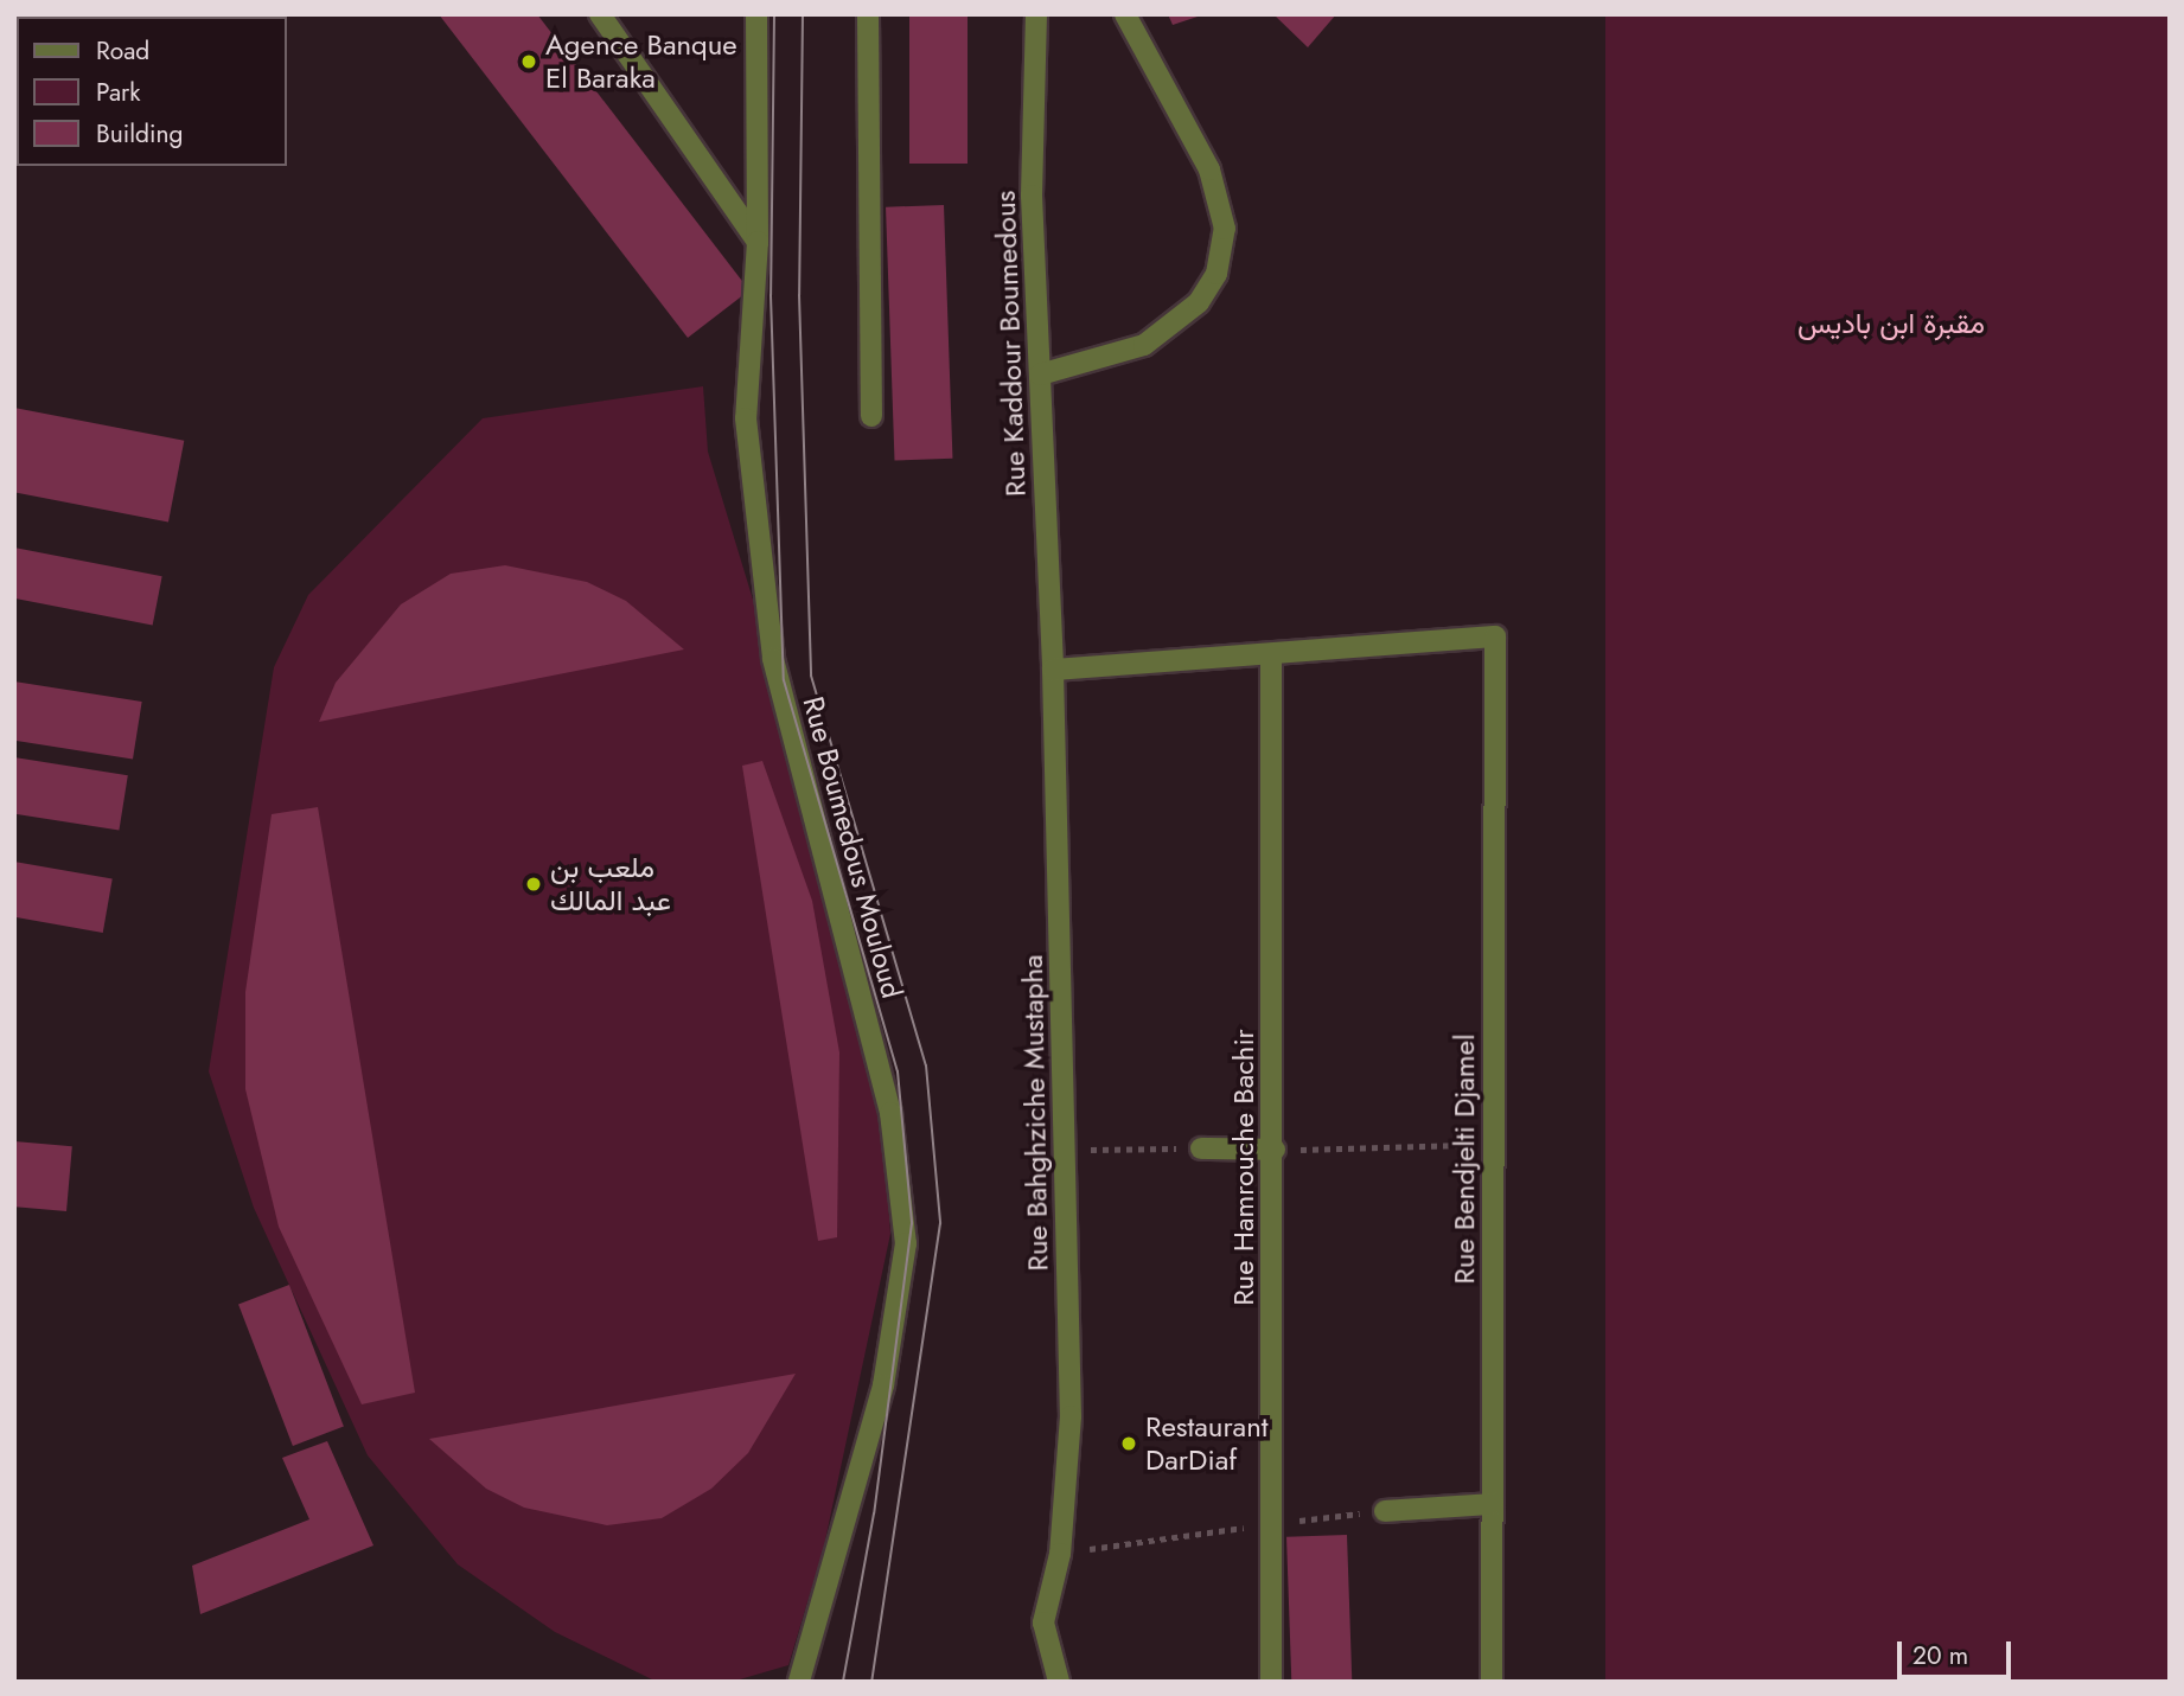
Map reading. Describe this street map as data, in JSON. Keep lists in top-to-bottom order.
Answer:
{
  "streets": {
    "street": [
      "Rue Kaddour Boumedous",
      "Rue Boumedous Mouloud",
      "Rue Bahghziche Mustapha",
      "Rue Bendjelti Djamel",
      "Rue Hamrouche Bachir"
    ]
  },
  "crossings": [
    ["Rue Kaddour Boumedous", "Rue Bahghziche Mustapha"],
    ["Rue Bendjelti Djamel", "Rue Hamrouche Bachir"]
  ],
  "parks": ["مقبرة ابن باديس"],
  "places": ["Agence Banque El Baraka", "ملعب بن عبد المالك", "Restaurant DarDiaf"],
  "legend": ["Road", "Park", "Building"],
  "scale_bar": "20 m"
}
